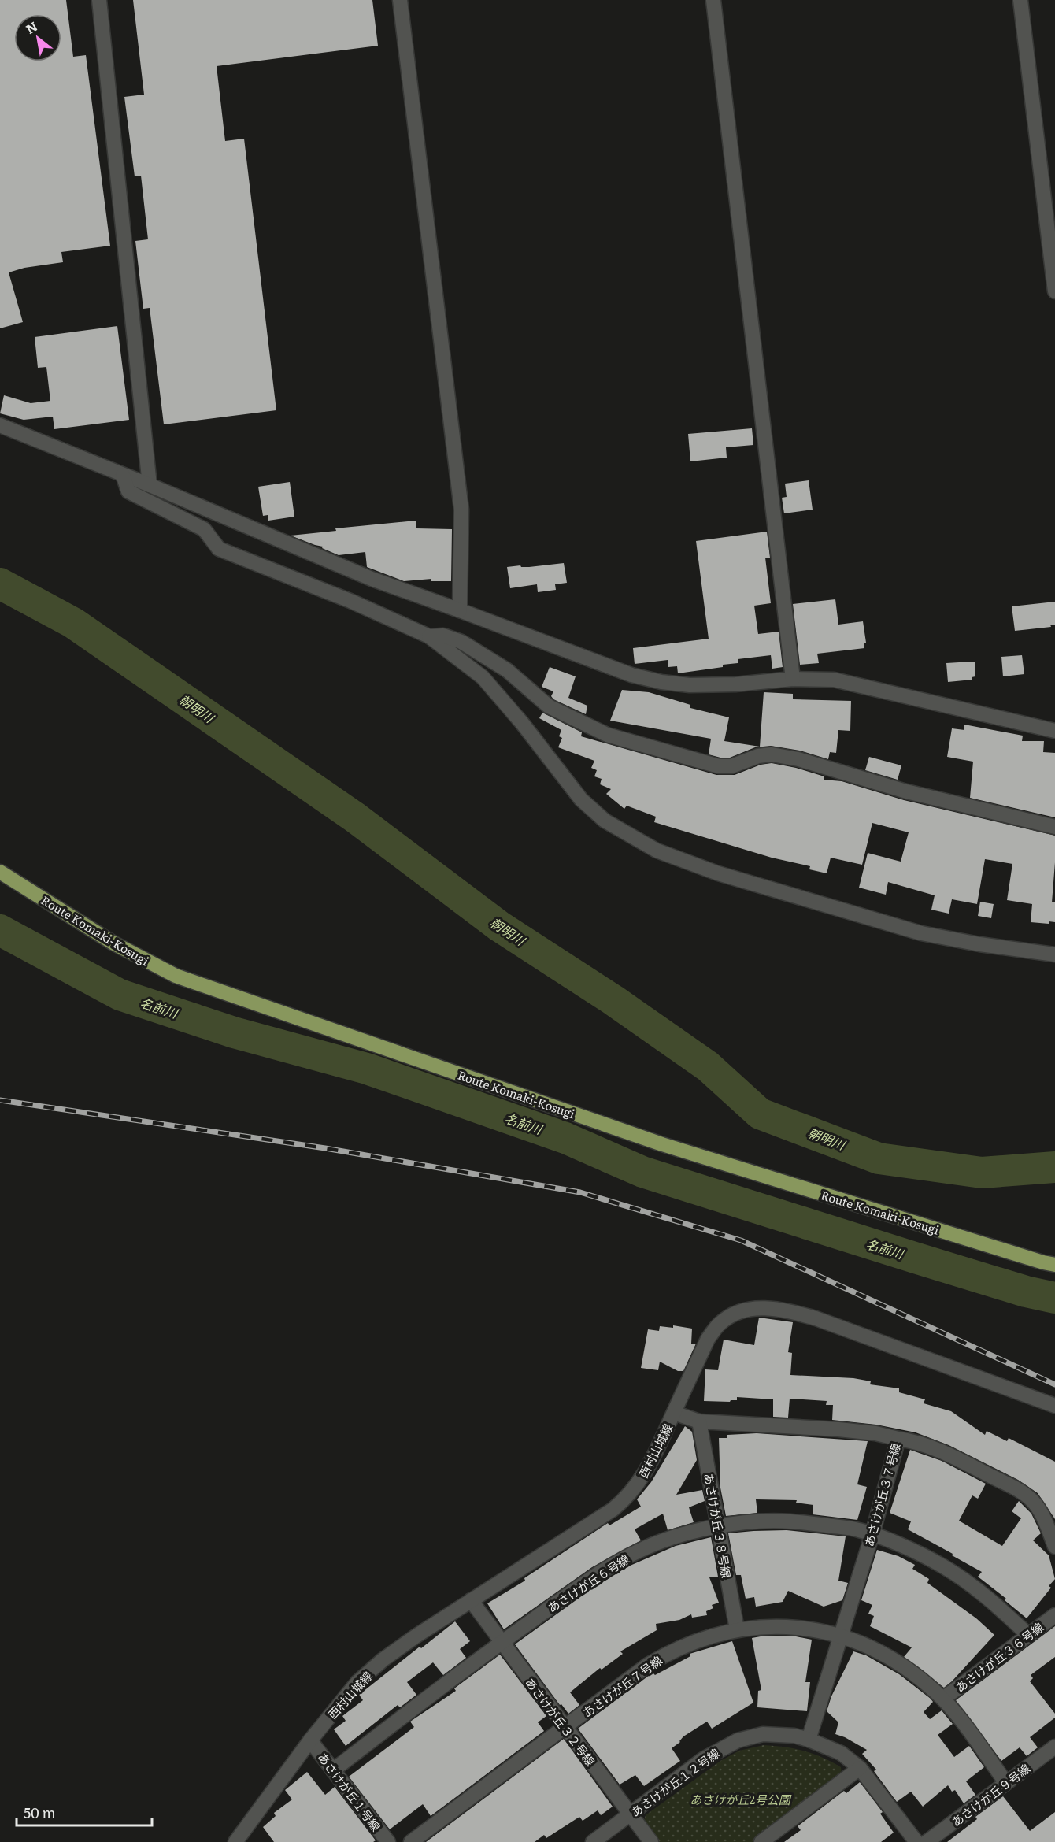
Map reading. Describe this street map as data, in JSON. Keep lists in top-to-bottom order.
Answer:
{
  "streets": {
    "main road": ["Route Komaki-Kosugi"],
    "street": [
      "西村山城線",
      "あさけが丘３７号線",
      "あさけが丘３８号線",
      "あさけが丘６号線",
      "あさけが丘３６号線",
      "あさけが丘７号線",
      "あさけが丘３２号線",
      "あさけが丘１２号線",
      "あさけが丘１号線",
      "あさけが丘９号線"
    ]
  },
  "crossings": [
    ["西村山城線", "あさけが丘３７号線"],
    ["西村山城線", "あさけが丘３２号線"],
    ["西村山城線", "あさけが丘１号線"],
    ["あさけが丘３７号線", "あさけが丘３８号線"],
    ["あさけが丘３７号線", "あさけが丘６号線"],
    ["あさけが丘３７号線", "あさけが丘７号線"],
    ["あさけが丘３７号線", "あさけが丘１２号線"],
    ["あさけが丘３８号線", "あさけが丘６号線"],
    ["あさけが丘３８号線", "あさけが丘７号線"],
    ["あさけが丘６号線", "あさけが丘３６号線"],
    ["あさけが丘６号線", "あさけが丘３２号線"],
    ["あさけが丘６号線", "あさけが丘１号線"],
    ["あさけが丘３６号線", "あさけが丘７号線"],
    ["あさけが丘７号線", "あさけが丘３２号線"],
    ["あさけが丘７号線", "あさけが丘９号線"],
    ["あさけが丘３２号線", "あさけが丘１２号線"]
  ],
  "water": ["朝明川", "名前川"],
  "parks": ["あさけが丘2号公園"],
  "scale_bar": "50 m",
  "north": "top left"
}
